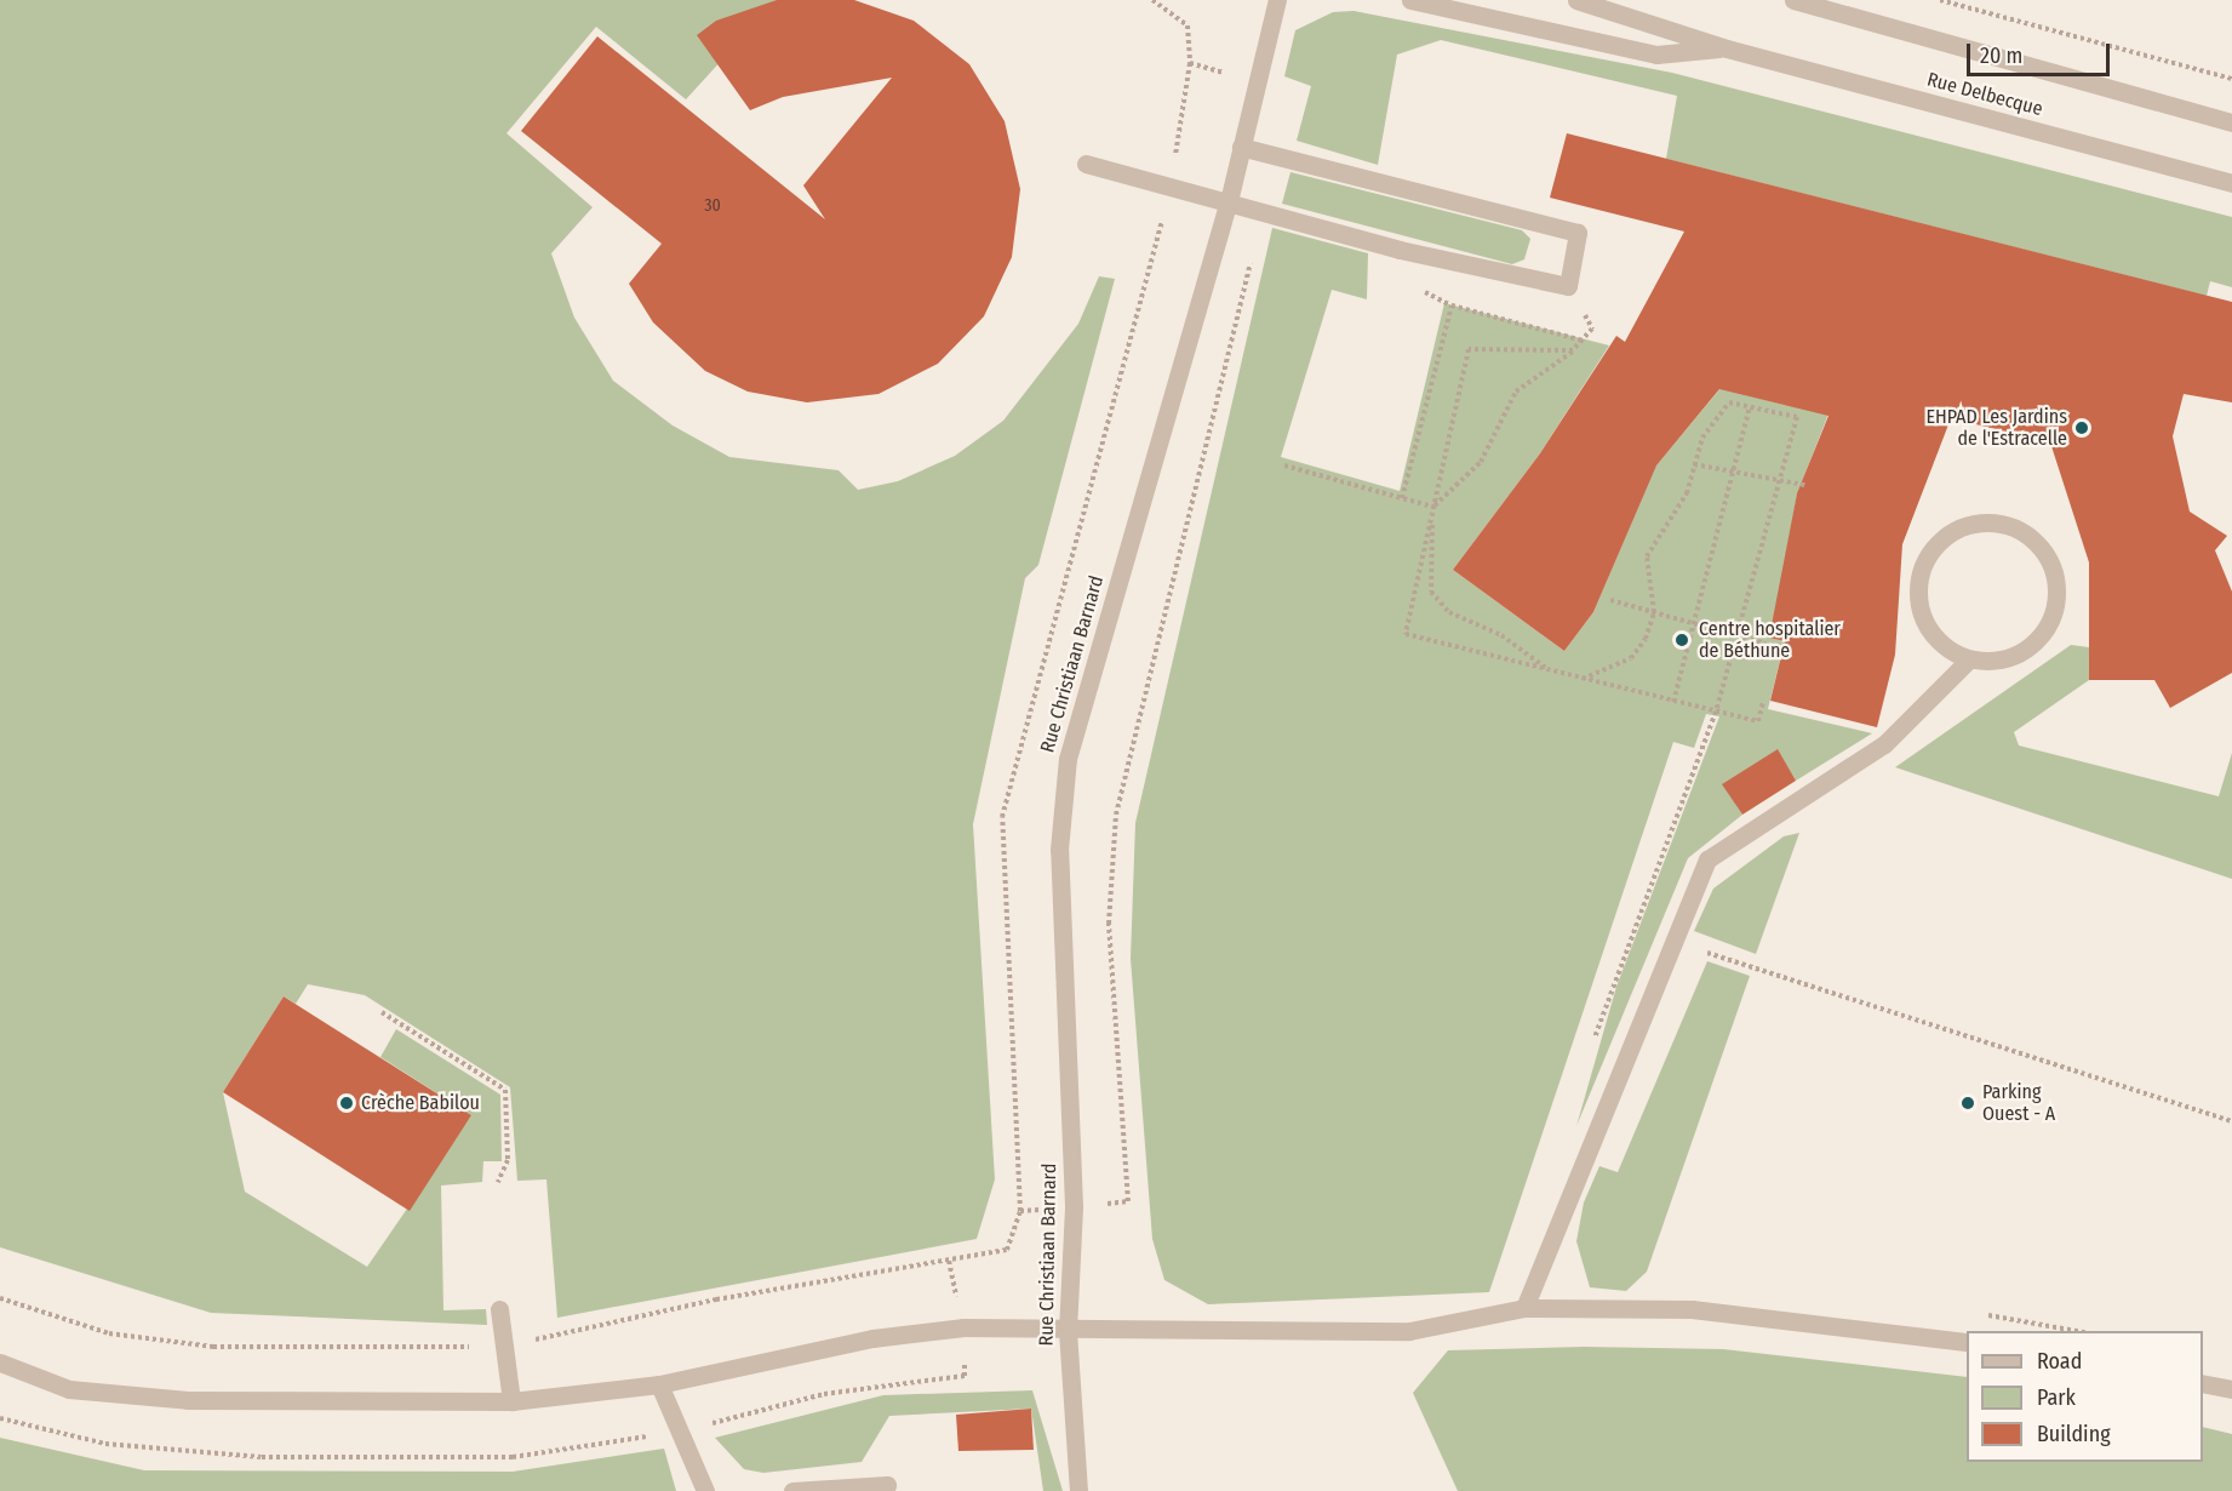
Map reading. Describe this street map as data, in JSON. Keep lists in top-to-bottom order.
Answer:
{
  "streets": {
    "street": ["Rue Delbecque", "Rue Christiaan Barnard"]
  },
  "places": [
    "EHPAD Les Jardins de l'Estracelle",
    "Centre hospitalier de Béthune",
    "Crèche Babilou",
    "Parking Ouest - A"
  ],
  "house_numbers": ["30"],
  "legend": ["Road", "Park", "Building"],
  "scale_bar": "20 m"
}
